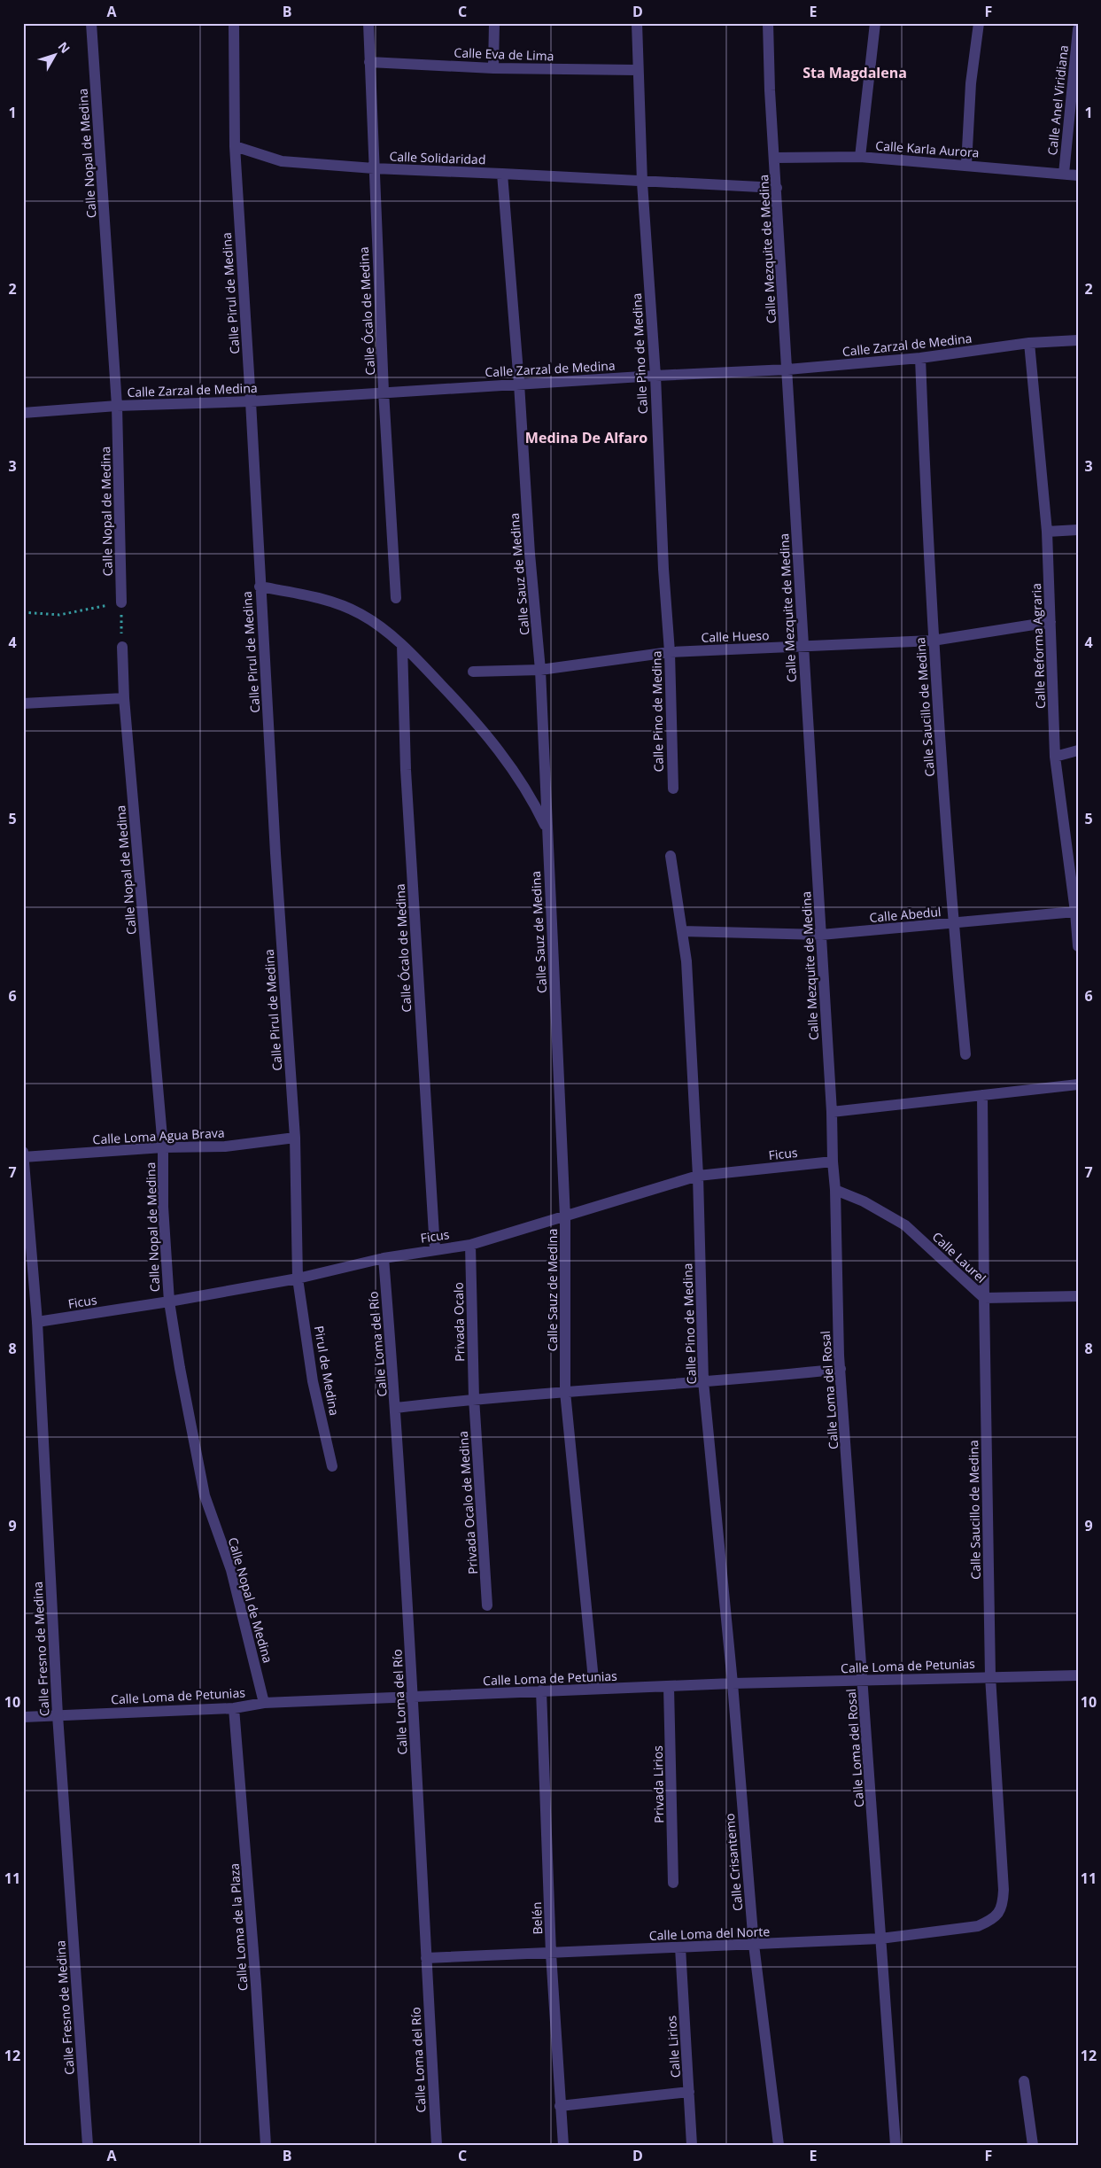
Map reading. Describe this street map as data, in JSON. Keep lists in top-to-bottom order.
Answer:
{
  "streets": {
    "street": [
      "Calle Eva de Lima",
      "Calle Anel Viridiana",
      "Calle Karla Aurora",
      "Calle Nopal de Medina",
      "Calle Solidaridad",
      "Calle Mezquite de Medina",
      "Calle Pirul de Medina",
      "Calle Ócalo de Medina",
      "Calle Zarzal de Medina",
      "Calle Pino de Medina",
      "Calle Sauz de Medina",
      "Calle Hueso",
      "Calle Reforma Agraria",
      "Calle Saucillo de Medina",
      "Calle Abedul",
      "Calle Loma Agua Brava",
      "Ficus",
      "Calle Laurel",
      "Privada Ocalo",
      "Calle Loma del Río",
      "Pirul de Medina",
      "Calle Loma del Rosal",
      "Privada Ocalo de Medina",
      "Calle Fresno de Medina",
      "Calle Loma de Petunias",
      "Privada Lirios",
      "Calle Crisantemo",
      "Belén",
      "Calle Loma de la Plaza",
      "Calle Loma del Norte",
      "Calle Lirios"
    ]
  },
  "crossings": [
    ["Calle Eva de Lima", "Calle Ócalo de Medina"],
    ["Calle Eva de Lima", "Calle Pino de Medina"],
    ["Calle Anel Viridiana", "Calle Karla Aurora"],
    ["Calle Karla Aurora", "Calle Mezquite de Medina"],
    ["Calle Nopal de Medina", "Calle Zarzal de Medina"],
    ["Calle Nopal de Medina", "Calle Loma Agua Brava"],
    ["Calle Nopal de Medina", "Ficus"],
    ["Calle Nopal de Medina", "Calle Loma de Petunias"],
    ["Calle Solidaridad", "Calle Mezquite de Medina"],
    ["Calle Solidaridad", "Calle Pirul de Medina"],
    ["Calle Solidaridad", "Calle Ócalo de Medina"],
    ["Calle Solidaridad", "Calle Pino de Medina"],
    ["Calle Solidaridad", "Calle Sauz de Medina"],
    ["Calle Mezquite de Medina", "Calle Zarzal de Medina"],
    ["Calle Mezquite de Medina", "Calle Hueso"],
    ["Calle Mezquite de Medina", "Calle Abedul"],
    ["Calle Mezquite de Medina", "Ficus"],
    ["Calle Mezquite de Medina", "Calle Laurel"],
    ["Calle Mezquite de Medina", "Calle Loma del Rosal"],
    ["Calle Pirul de Medina", "Calle Zarzal de Medina"],
    ["Calle Pirul de Medina", "Calle Loma Agua Brava"],
    ["Calle Pirul de Medina", "Ficus"],
    ["Calle Pirul de Medina", "Pirul de Medina"],
    ["Calle Ócalo de Medina", "Calle Zarzal de Medina"],
    ["Calle Ócalo de Medina", "Ficus"],
    ["Calle Zarzal de Medina", "Calle Pino de Medina"],
    ["Calle Zarzal de Medina", "Calle Sauz de Medina"],
    ["Calle Zarzal de Medina", "Calle Reforma Agraria"],
    ["Calle Zarzal de Medina", "Calle Saucillo de Medina"],
    ["Calle Pino de Medina", "Calle Hueso"],
    ["Calle Pino de Medina", "Calle Abedul"],
    ["Calle Pino de Medina", "Ficus"],
    ["Calle Pino de Medina", "Calle Loma de Petunias"],
    ["Calle Pino de Medina", "Calle Crisantemo"],
    ["Calle Sauz de Medina", "Calle Hueso"],
    ["Calle Sauz de Medina", "Ficus"],
    ["Calle Sauz de Medina", "Calle Loma de Petunias"],
    ["Calle Hueso", "Calle Reforma Agraria"],
    ["Calle Hueso", "Calle Saucillo de Medina"],
    ["Calle Reforma Agraria", "Calle Abedul"],
    ["Calle Saucillo de Medina", "Calle Abedul"],
    ["Calle Saucillo de Medina", "Calle Laurel"],
    ["Calle Saucillo de Medina", "Calle Loma de Petunias"],
    ["Calle Saucillo de Medina", "Calle Loma del Norte"],
    ["Calle Loma Agua Brava", "Calle Fresno de Medina"],
    ["Ficus", "Privada Ocalo"],
    ["Ficus", "Calle Loma del Río"],
    ["Ficus", "Pirul de Medina"],
    ["Ficus", "Calle Fresno de Medina"],
    ["Calle Laurel", "Calle Loma del Rosal"],
    ["Privada Ocalo", "Privada Ocalo de Medina"],
    ["Calle Loma del Río", "Calle Loma de Petunias"],
    ["Calle Loma del Río", "Calle Loma del Norte"],
    ["Calle Loma del Rosal", "Calle Loma de Petunias"],
    ["Calle Loma del Rosal", "Calle Loma del Norte"],
    ["Calle Fresno de Medina", "Calle Loma de Petunias"],
    ["Calle Loma de Petunias", "Privada Lirios"],
    ["Calle Loma de Petunias", "Calle Crisantemo"],
    ["Calle Loma de Petunias", "Belén"],
    ["Calle Loma de Petunias", "Calle Loma de la Plaza"],
    ["Calle Crisantemo", "Calle Loma del Norte"],
    ["Belén", "Calle Loma del Norte"],
    ["Calle Loma del Norte", "Calle Lirios"]
  ],
  "districts": ["Sta Magdalena", "Medina De Alfaro"],
  "north": "top right",
  "grid": {
    "columns": [
      "A",
      "B",
      "C",
      "D",
      "E",
      "F"
    ],
    "rows": [
      "1",
      "2",
      "3",
      "4",
      "5",
      "6",
      "7",
      "8",
      "9",
      "10",
      "11",
      "12"
    ]
  }
}
